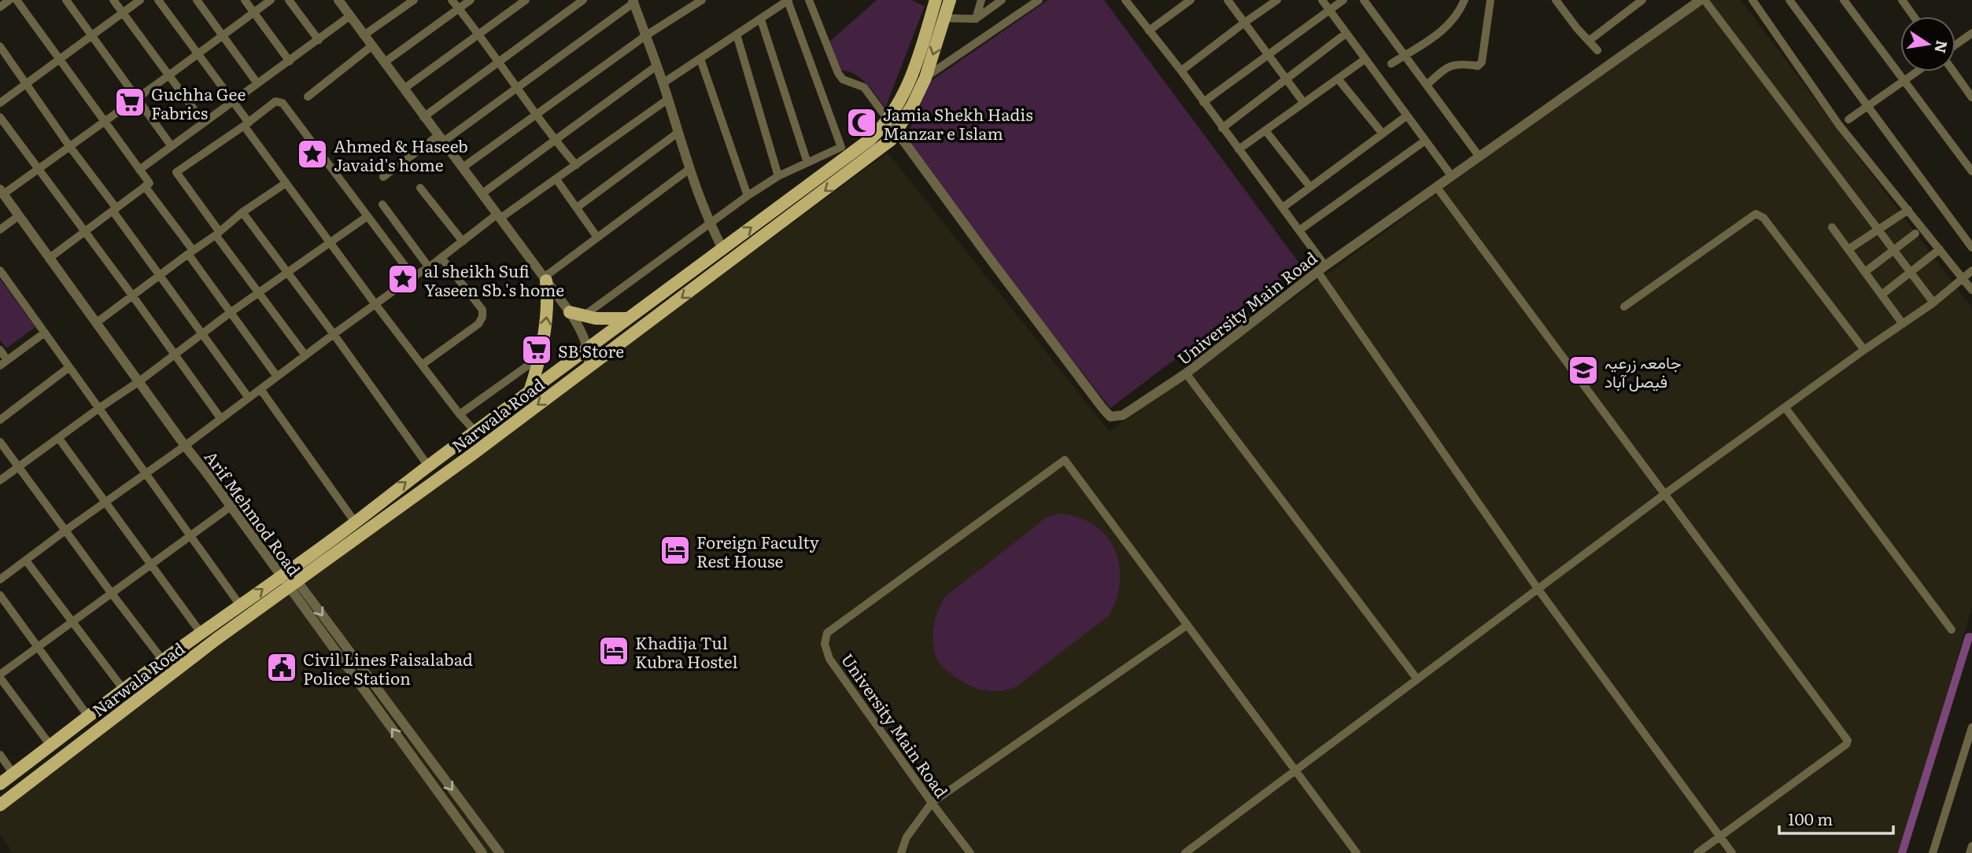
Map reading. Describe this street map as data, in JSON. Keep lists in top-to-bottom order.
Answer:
{
  "streets": {
    "main road": ["Narwala Road"],
    "street": ["University Main Road", "Arif Mehmod Road"]
  },
  "crossings": [
    ["University Main Road", "Narwala Road"],
    ["Narwala Road", "Arif Mehmod Road"]
  ],
  "places": {
    "supermarket": ["Guchha Gee Fabrics", "SB Store"],
    "mosque": ["Jamia Shekh Hadis Manzar e Islam"],
    "place": ["Ahmed & Haseeb Javaid's home", "al sheikh Sufi Yaseen Sb.'s home"],
    "school or university": ["جامعہ زرعیہ فیصل آباد"],
    "hotel": ["Foreign Faculty Rest House", "Khadija Tul Kubra Hostel"],
    "public building": ["Civil Lines Faisalabad Police Station"]
  },
  "scale_bar": "100 m",
  "north": "right"
}
